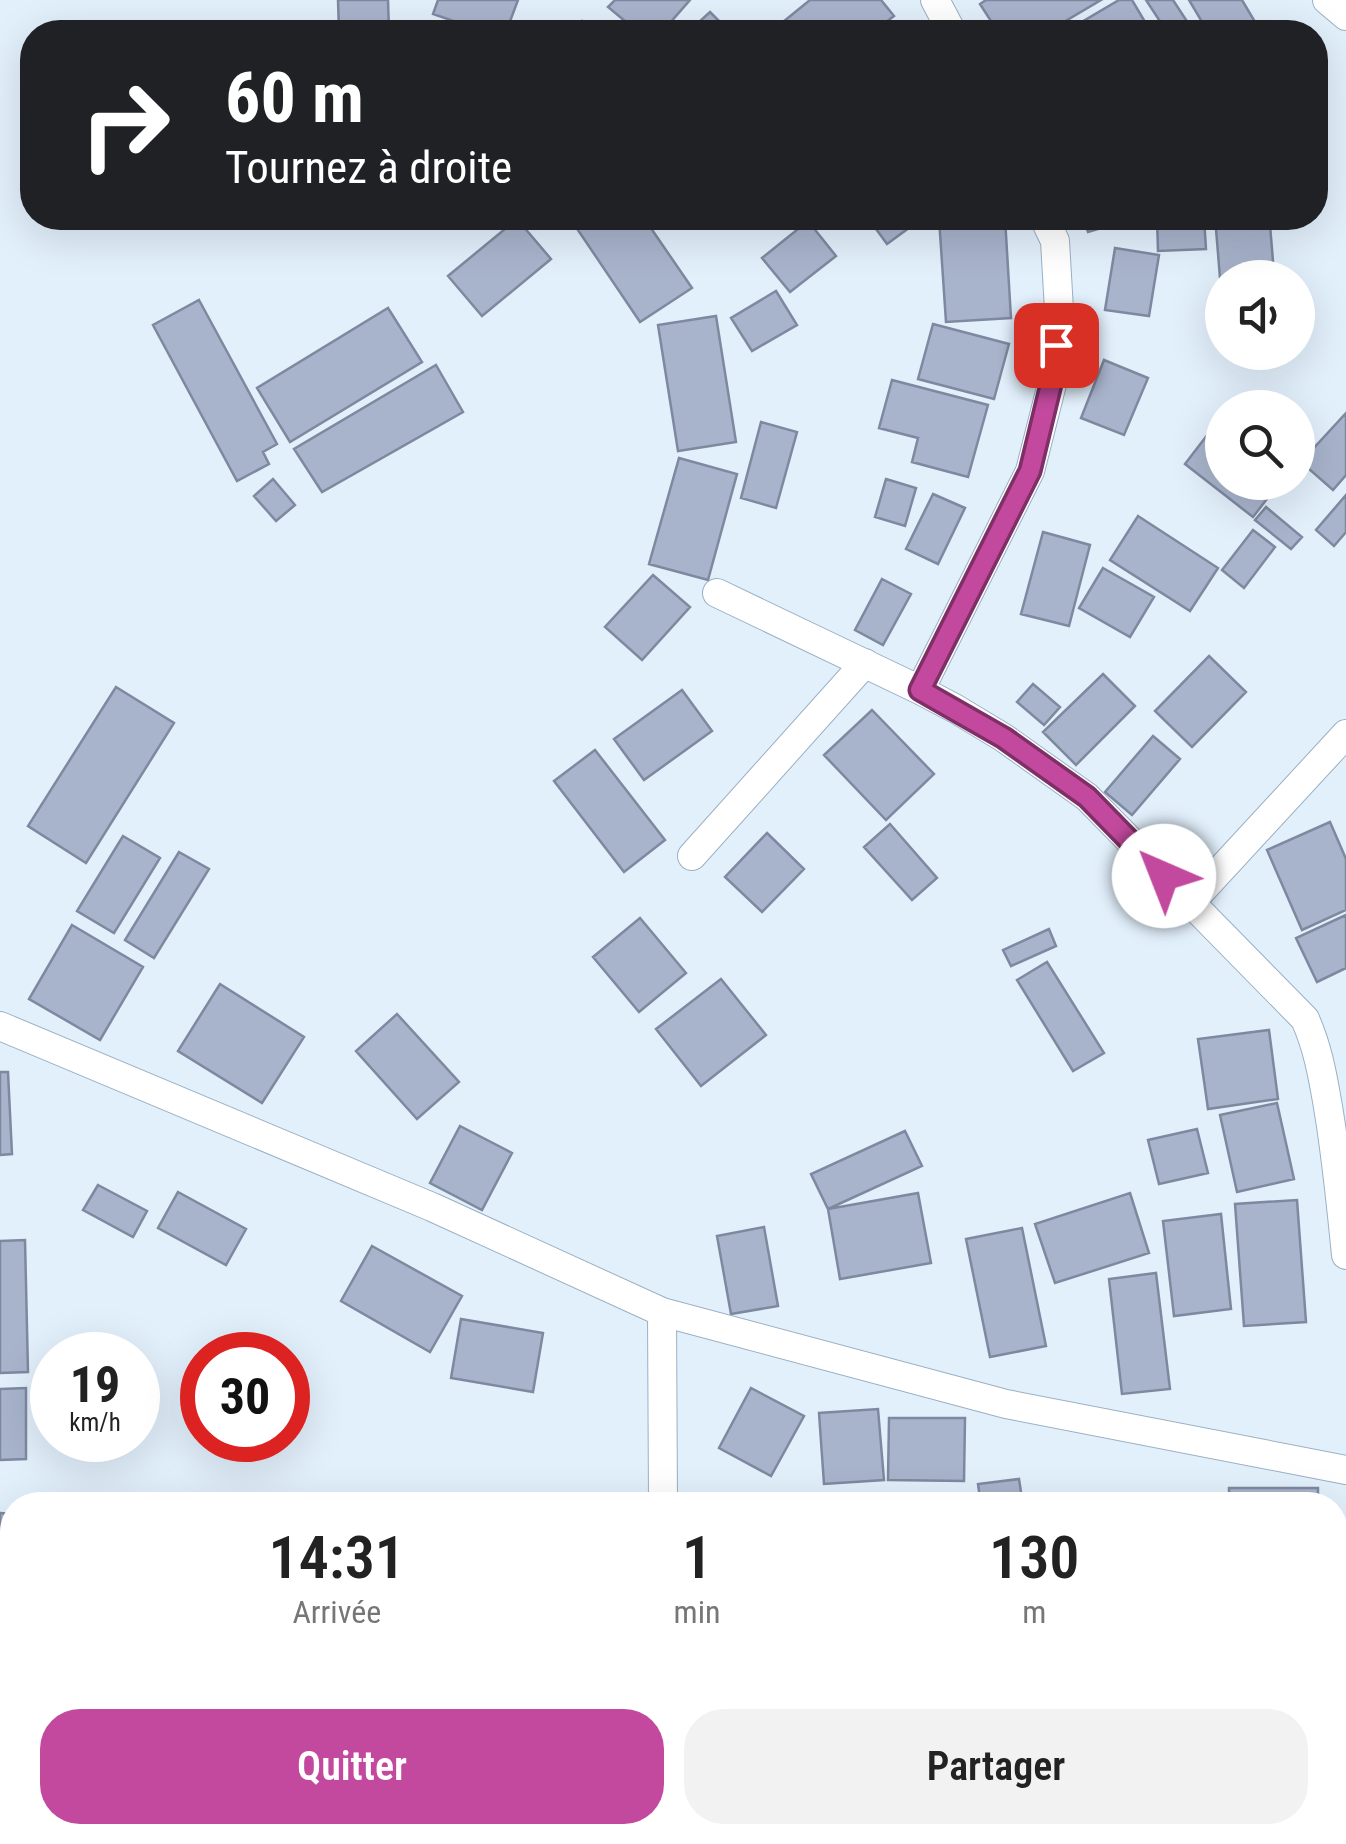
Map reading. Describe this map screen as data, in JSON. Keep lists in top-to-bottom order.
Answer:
{
  "page": {
    "turn": ["60 m", "Tournez à droite"],
    "speed": "19 km/h",
    "limit": "30",
    "eta": [
      "14:31",
      "Arrivée",
      "1",
      "min",
      "130",
      "m"
    ],
    "buttons": ["Quitter", "Partager"]
  }
}
